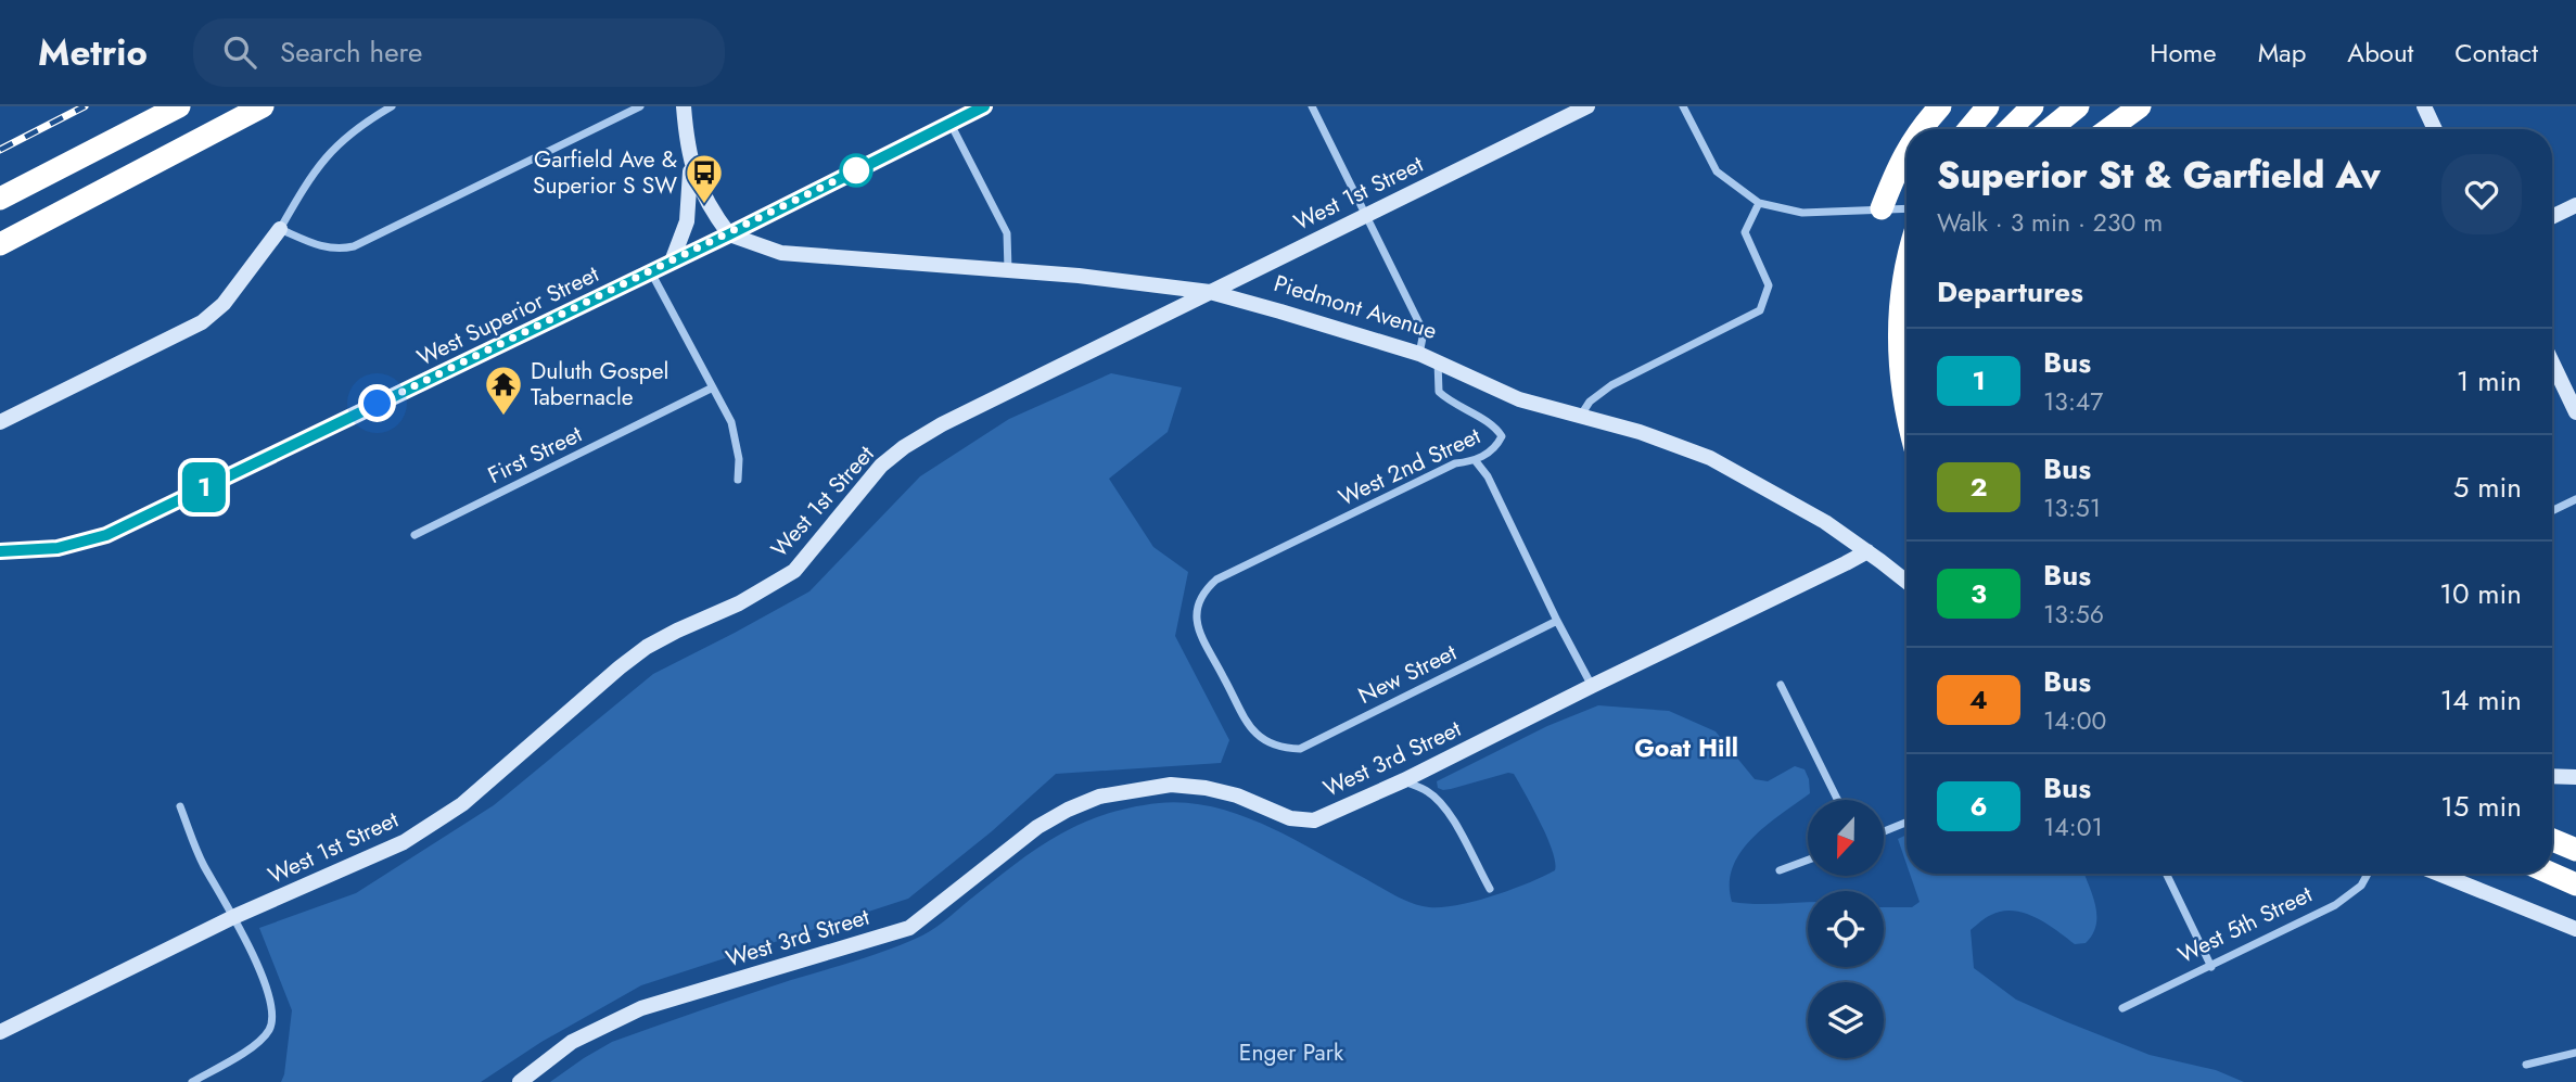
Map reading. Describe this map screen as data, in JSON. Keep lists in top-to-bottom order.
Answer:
{
  "streets": {
    "street": [
      "West 1st Street",
      "Piedmont Avenue",
      "West Superior Street",
      "First Street",
      "West 2nd Street",
      "New Street",
      "West 3rd Street",
      "West 5th Street"
    ]
  },
  "crossings": [
    ["West 1st Street", "Piedmont Avenue"],
    ["Piedmont Avenue", "West Superior Street"],
    ["Piedmont Avenue", "West 2nd Street"],
    ["Piedmont Avenue", "West 3rd Street"],
    ["West 2nd Street", "New Street"]
  ],
  "districts": ["Goat Hill"],
  "parks": ["Enger Park"],
  "places": {
    "bus stop": ["Garfield Ave & Superior S SW"],
    "temple": ["Duluth Gospel Tabernacle"]
  },
  "lines": ["bus line 1"],
  "north": "bottom",
  "page": {
    "header": "Metrio",
    "search": "Search here",
    "nav": [
      "Home",
      "Map",
      "About",
      "Contact"
    ],
    "on_map": "1",
    "heading": [
      ["Superior St & Garfield Av", "Walk · 3 min · 230 m"],
      "Departures"
    ],
    "list": [
      {
        "mark": "1",
        "name": "Bus",
        "note": "13:47",
        "value": "1 min"
      },
      {
        "mark": "2",
        "name": "Bus",
        "note": "13:51",
        "value": "5 min"
      },
      {
        "mark": "3",
        "name": "Bus",
        "note": "13:56",
        "value": "10 min"
      },
      {
        "mark": "4",
        "name": "Bus",
        "note": "14:00",
        "value": "14 min"
      },
      {
        "mark": "6",
        "name": "Bus",
        "note": "14:01",
        "value": "15 min"
      }
    ]
  }
}
